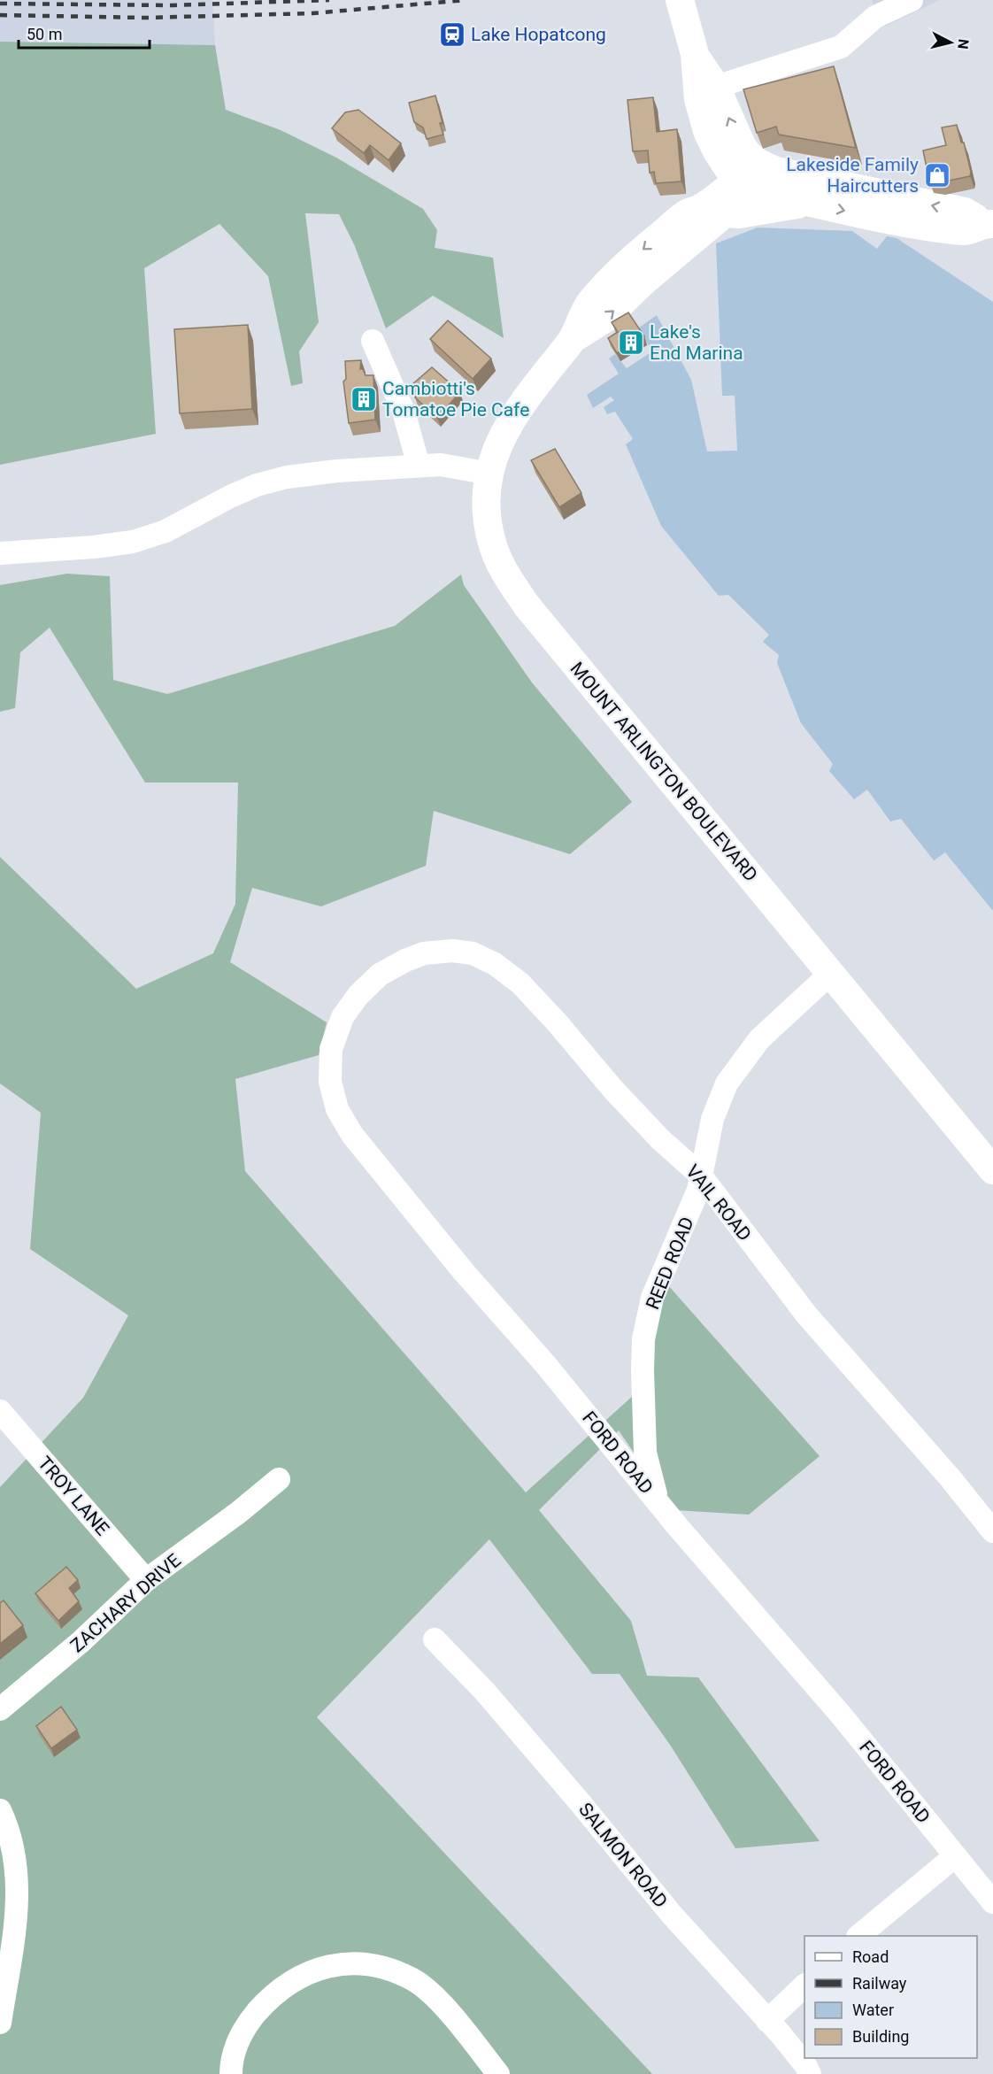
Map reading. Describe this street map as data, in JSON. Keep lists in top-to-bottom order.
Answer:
{
  "streets": {
    "main road": ["MOUNT ARLINGTON BOULEVARD"],
    "street": [
      "VAIL ROAD",
      "REED ROAD",
      "FORD ROAD",
      "TROY LANE",
      "ZACHARY DRIVE",
      "SALMON ROAD"
    ]
  },
  "crossings": [
    ["MOUNT ARLINGTON BOULEVARD", "REED ROAD"],
    ["VAIL ROAD", "REED ROAD"],
    ["VAIL ROAD", "FORD ROAD"],
    ["REED ROAD", "FORD ROAD"],
    ["TROY LANE", "ZACHARY DRIVE"]
  ],
  "places": {
    "station": ["Lake Hopatcong"],
    "shop": ["Lakeside Family Haircutters"],
    "building": ["Lake's End Marina", "Cambiotti's Tomatoe Pie Cafe"]
  },
  "legend": [
    "Road",
    "Railway",
    "Water",
    "Building"
  ],
  "scale_bar": "50 m",
  "north": "right"
}
